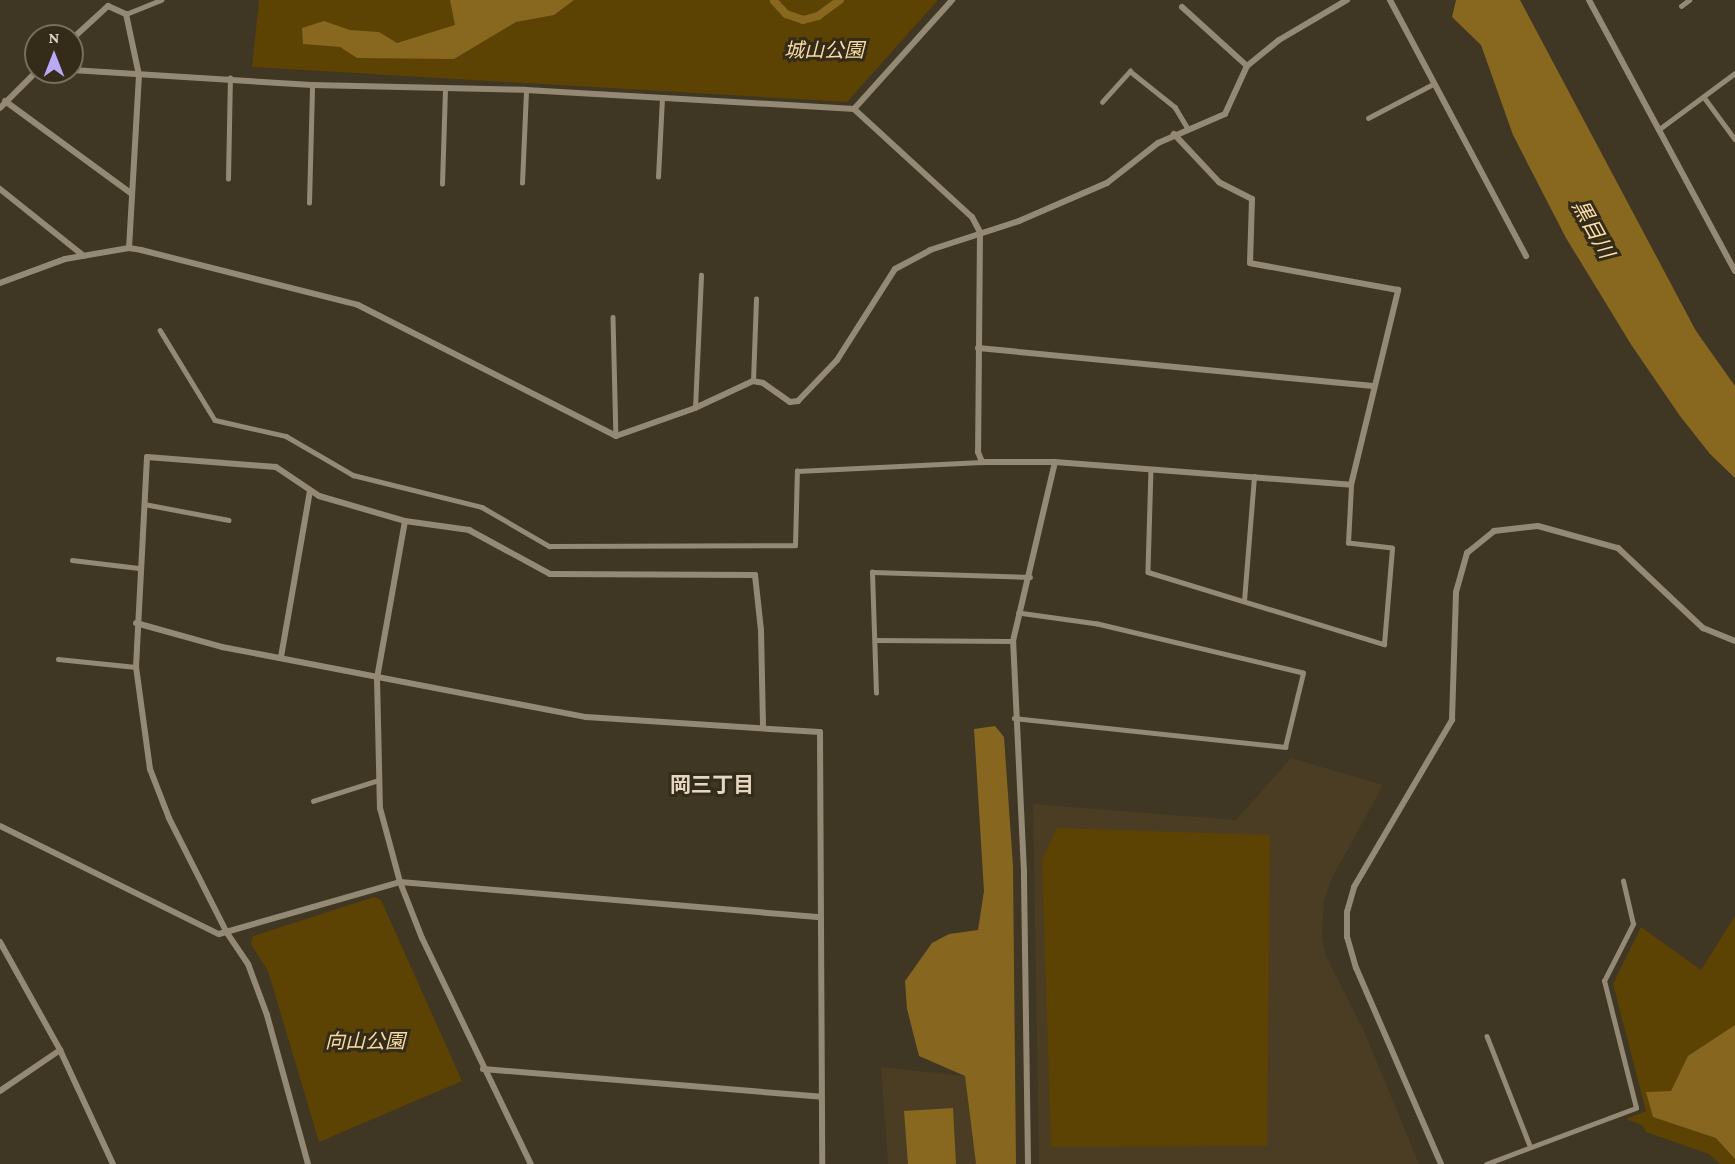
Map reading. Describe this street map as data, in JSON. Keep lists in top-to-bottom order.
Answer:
{
  "districts": ["岡三丁目"],
  "water": ["黒目川"],
  "parks": ["城山公園", "向山公園"],
  "north": "top"
}
